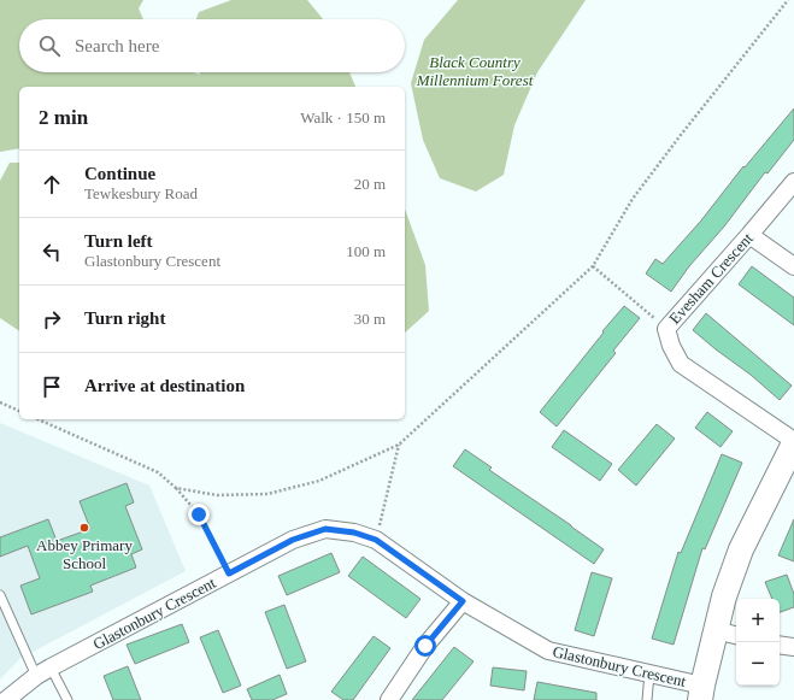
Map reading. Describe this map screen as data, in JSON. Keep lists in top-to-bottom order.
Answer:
{
  "streets": {
    "street": ["Evesham Crescent", "Glastonbury Crescent"]
  },
  "parks": ["Black Country Millennium Forest"],
  "places": ["Abbey Primary School"],
  "page": {
    "search": "Search here",
    "heading": ["2 min", "Walk · 150 m"],
    "list": [
      ["Continue", "Tewkesbury Road", "20 m"],
      ["Turn left", "Glastonbury Crescent", "100 m"],
      ["Turn right", "30 m"],
      "Arrive at destination"
    ],
    "map_buttons": ["+", "−"]
  }
}
